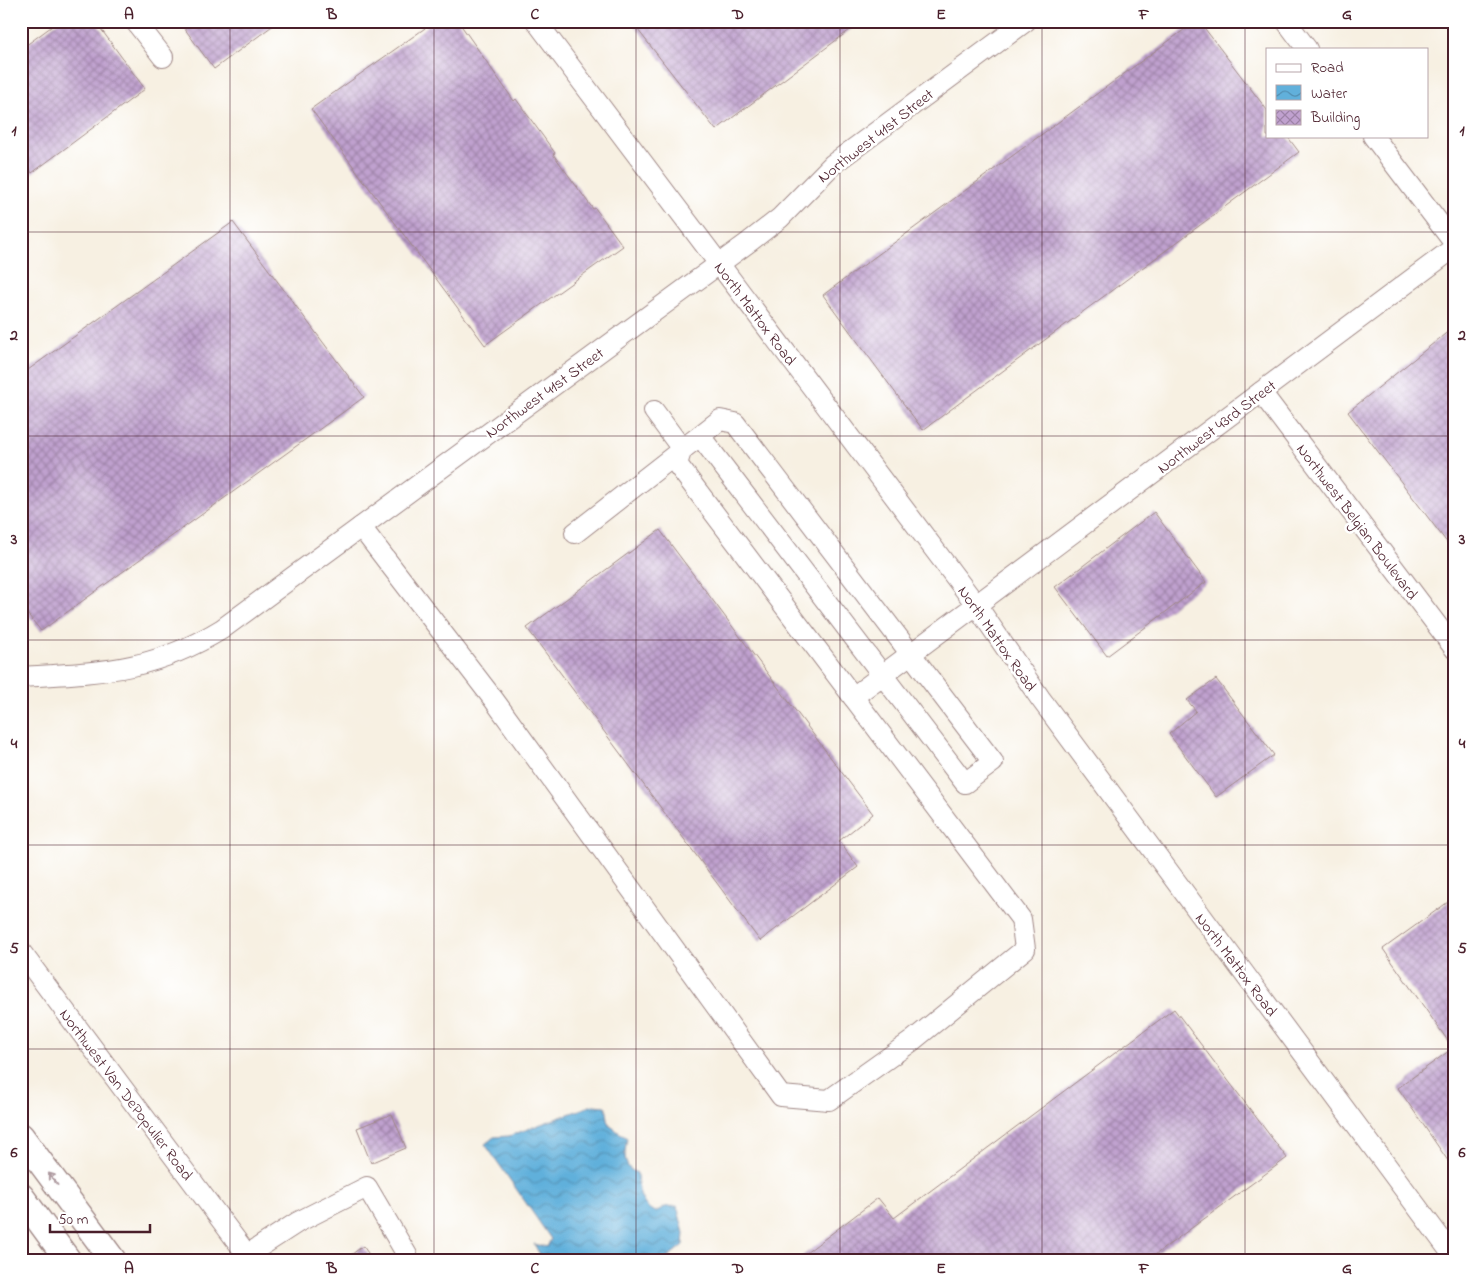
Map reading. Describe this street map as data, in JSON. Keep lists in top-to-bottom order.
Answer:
{
  "streets": {
    "street": [
      "Northwest 41st Street",
      "North Mattox Road",
      "Northwest 43rd Street",
      "Northwest Belgian Boulevard",
      "Northwest Van DePopulier Road"
    ]
  },
  "crossings": [
    ["Northwest 41st Street", "North Mattox Road"],
    ["North Mattox Road", "Northwest 43rd Street"],
    ["Northwest 43rd Street", "Northwest Belgian Boulevard"]
  ],
  "legend": ["Road", "Water", "Building"],
  "scale_bar": "50 m",
  "grid": {
    "columns": [
      "A",
      "B",
      "C",
      "D",
      "E",
      "F",
      "G"
    ],
    "rows": [
      "1",
      "2",
      "3",
      "4",
      "5",
      "6"
    ]
  }
}
